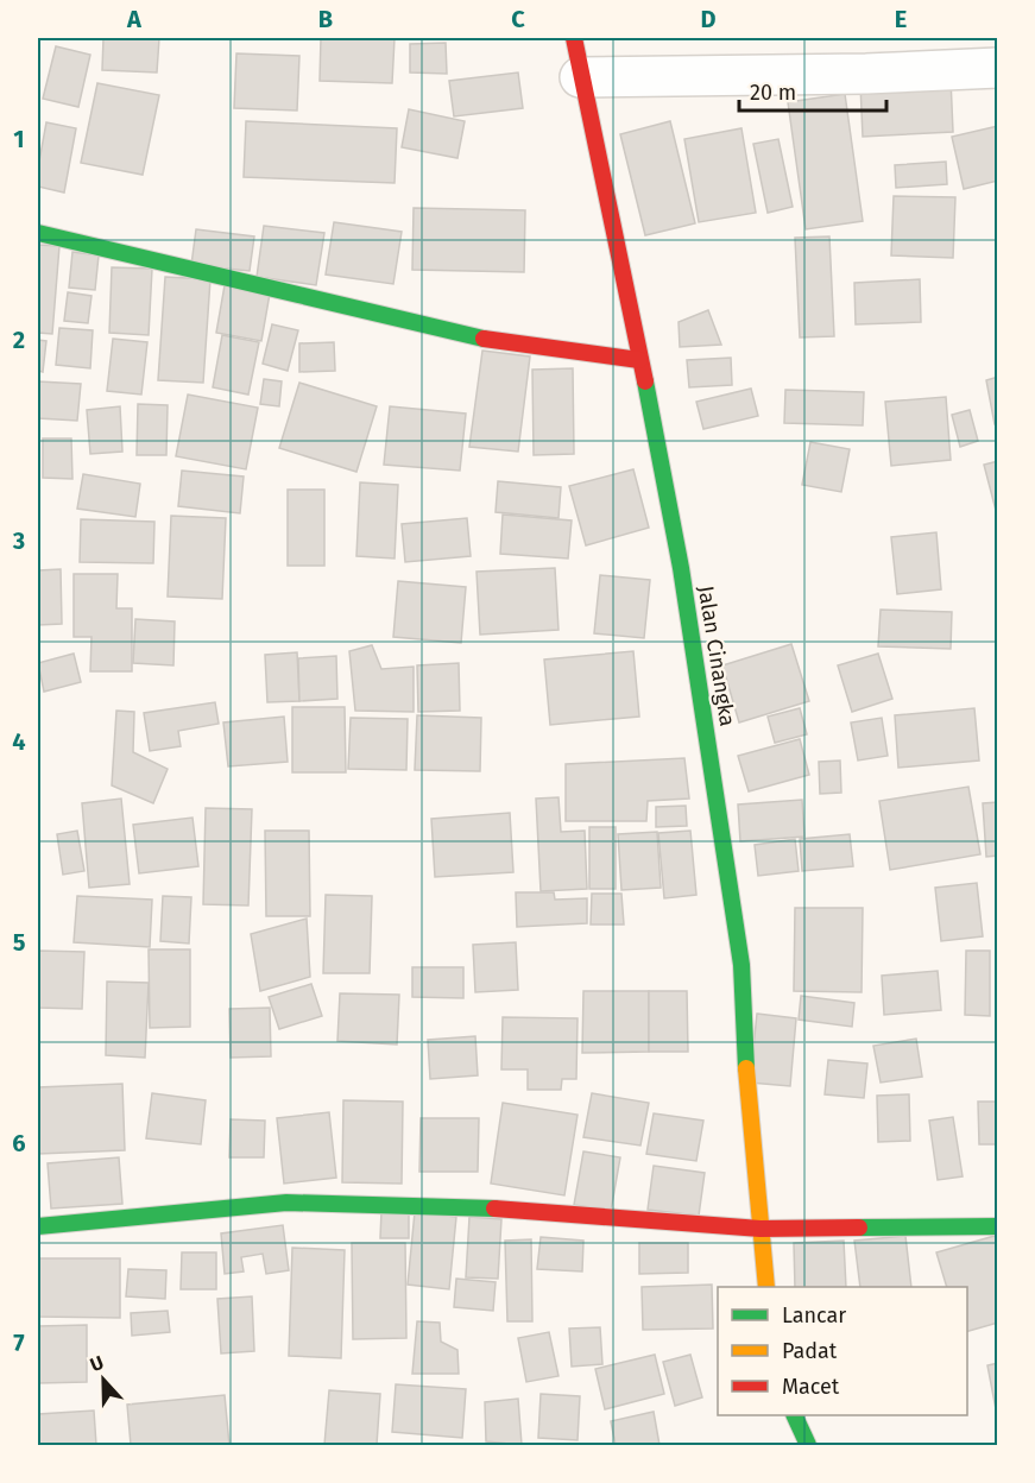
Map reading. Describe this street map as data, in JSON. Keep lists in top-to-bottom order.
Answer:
{
  "streets": {
    "street": ["Jalan Cinangka"]
  },
  "legend": ["Lancar", "Padat", "Macet"],
  "scale_bar": "20 m",
  "north": "top",
  "grid": {
    "columns": [
      "A",
      "B",
      "C",
      "D",
      "E"
    ],
    "rows": [
      "1",
      "2",
      "3",
      "4",
      "5",
      "6",
      "7"
    ]
  }
}
